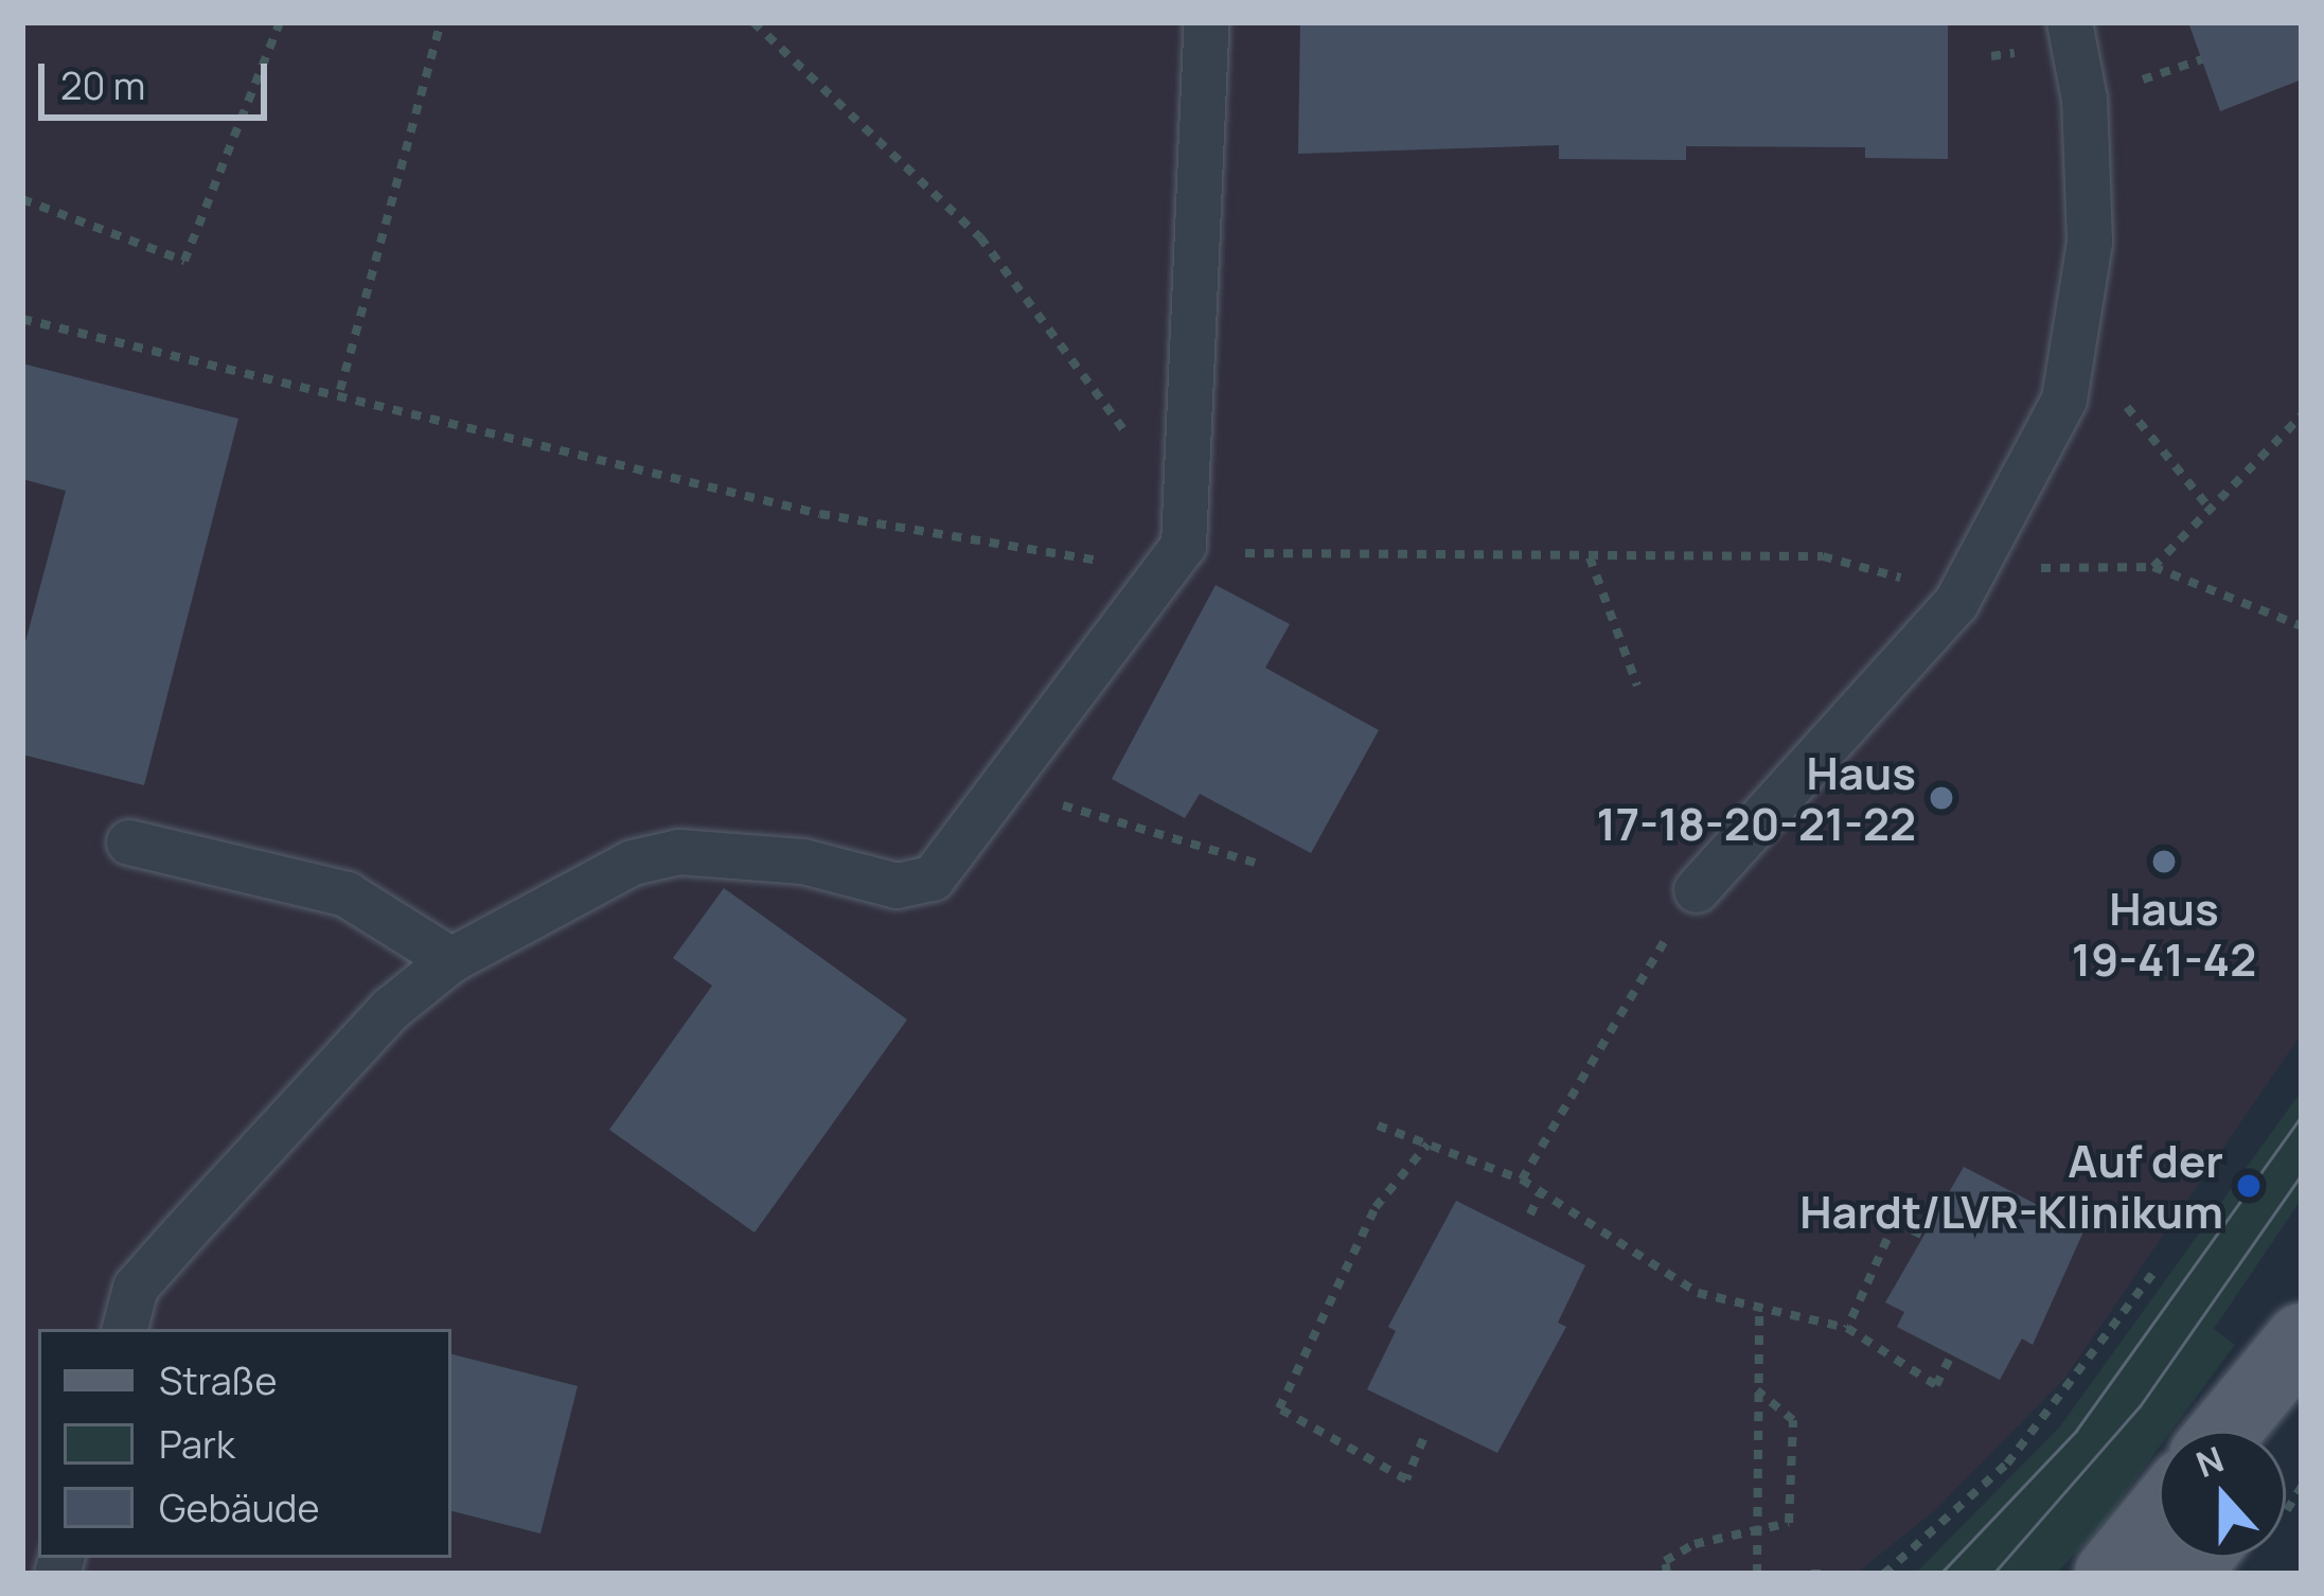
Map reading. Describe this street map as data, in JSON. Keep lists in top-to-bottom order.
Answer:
{
  "places": ["Haus 17-18-20-21-22", "Haus 19-41-42", "Auf der Hardt/LVR-Klinikum"],
  "legend": ["Straße", "Park", "Gebäude"],
  "scale_bar": "20 m",
  "north": "top"
}
